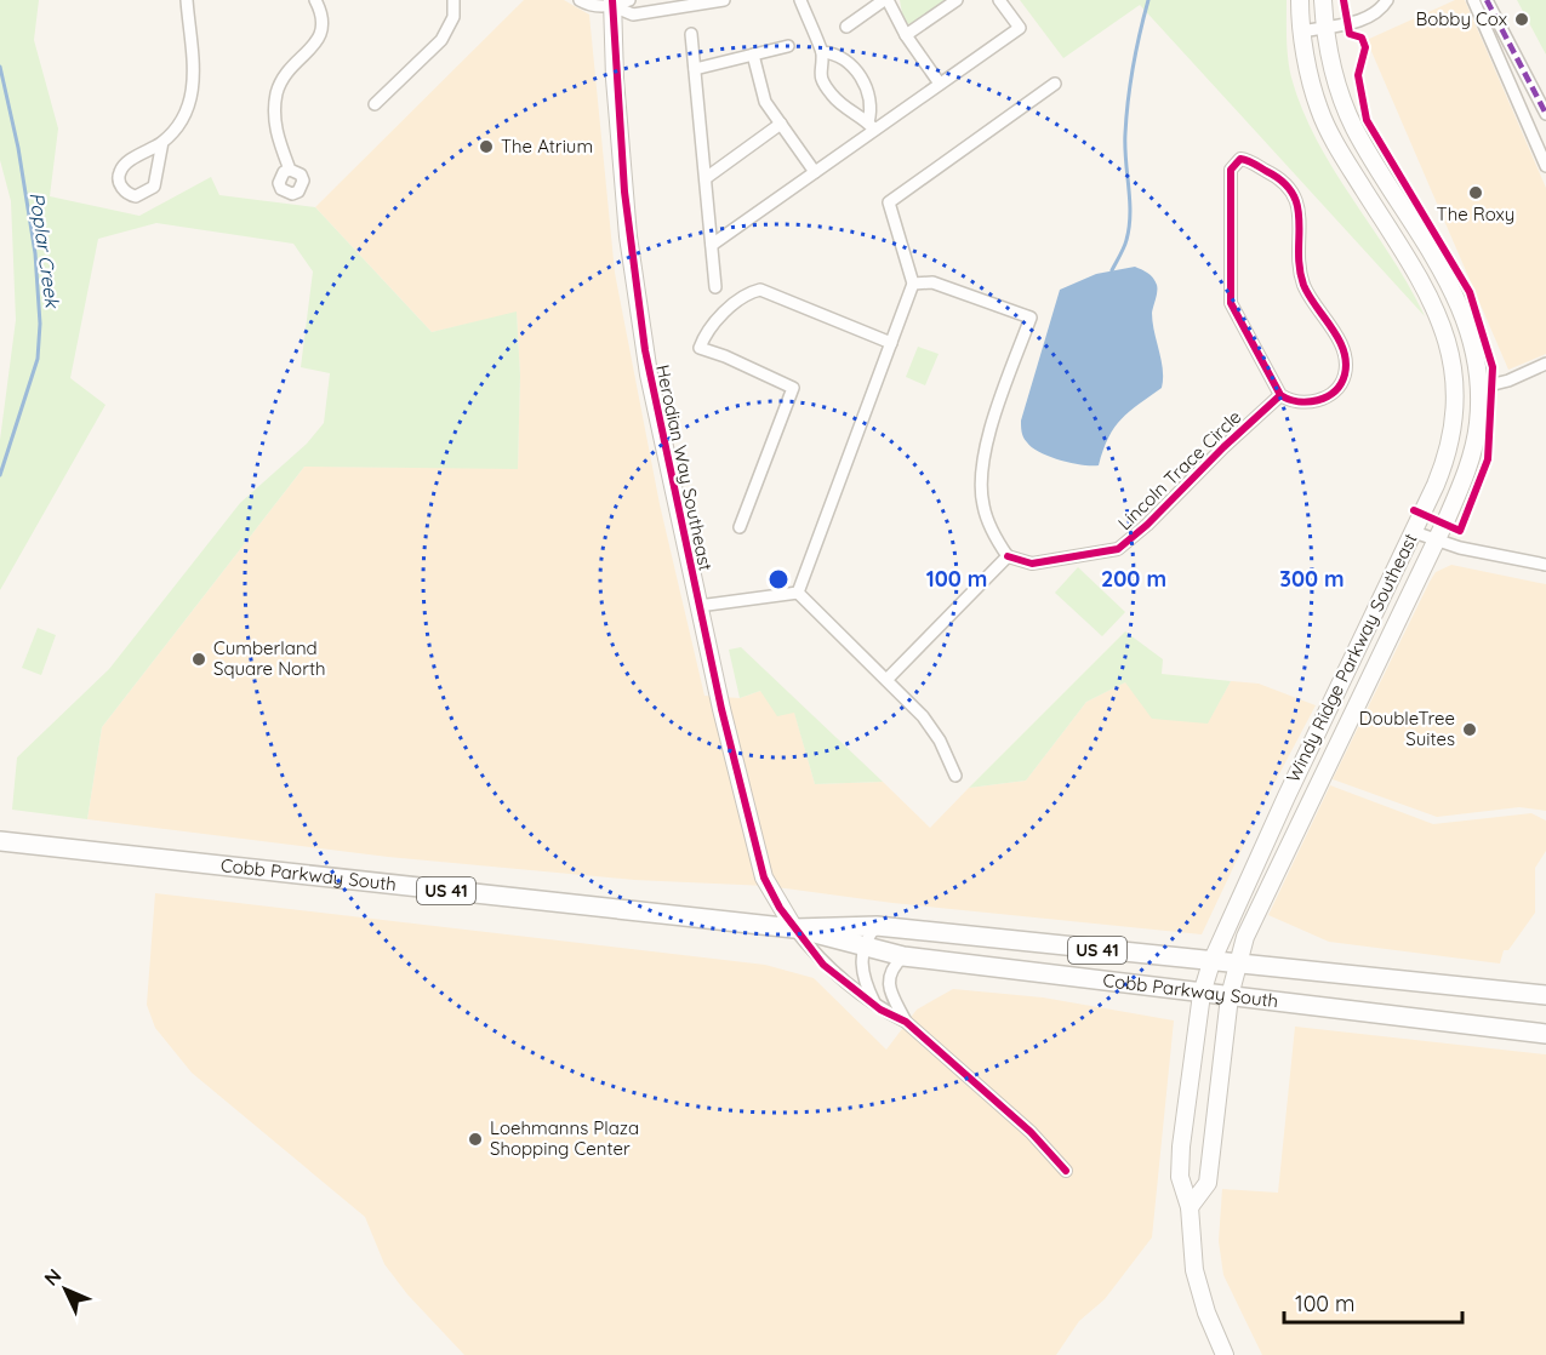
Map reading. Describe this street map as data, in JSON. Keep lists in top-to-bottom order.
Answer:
{
  "streets": {
    "main road": [
      "Herodian Way Southeast",
      "Windy Ridge Parkway Southeast",
      "Cobb Parkway South",
      "US 41"
    ],
    "street": ["Lincoln Trace Circle"]
  },
  "crossings": [
    ["Herodian Way Southeast", "Cobb Parkway South"],
    ["Windy Ridge Parkway Southeast", "Cobb Parkway South"]
  ],
  "water": ["Poplar Creek"],
  "places": [
    "Bobby Cox",
    "The Atrium",
    "The Roxy",
    "Cumberland Square North",
    "DoubleTree Suites",
    "Loehmanns Plaza Shopping Center"
  ],
  "scale_bar": "100 m",
  "north": "top left",
  "rings": ["100 m", "200 m", "300 m"]
}
